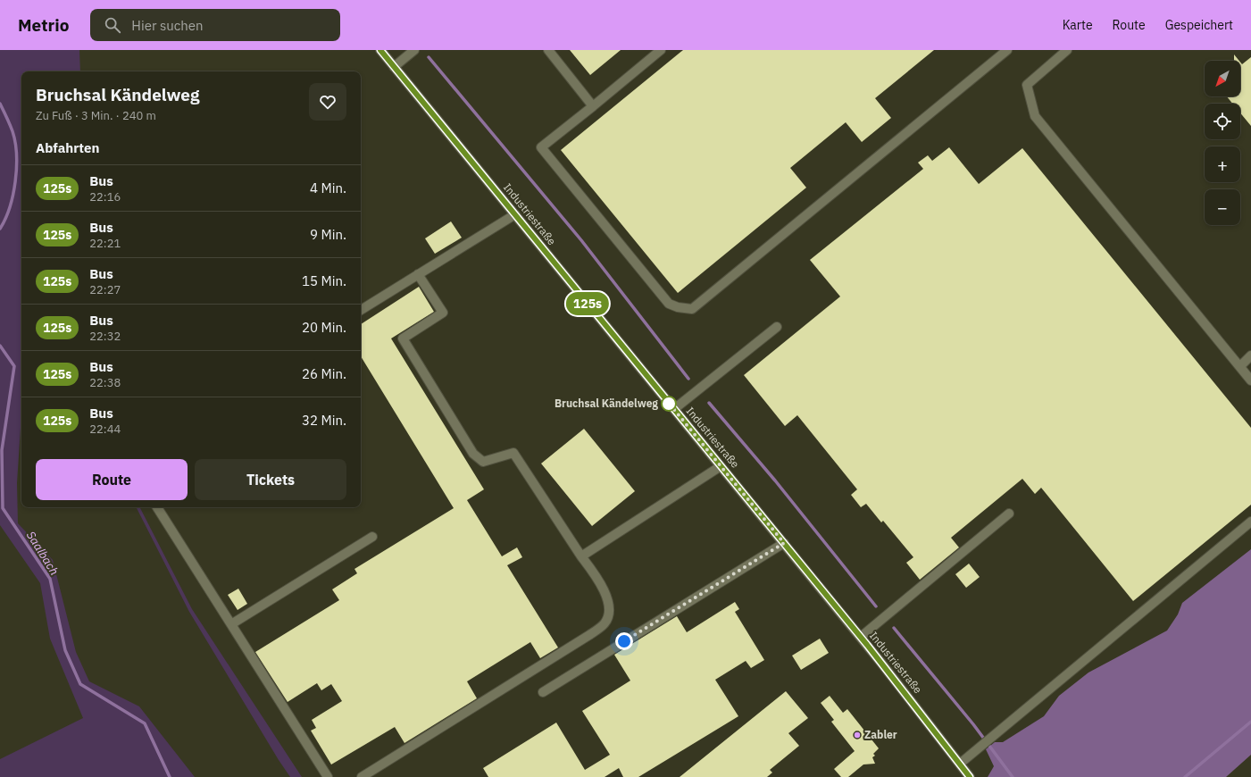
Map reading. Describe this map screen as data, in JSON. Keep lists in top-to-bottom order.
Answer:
{
  "streets": {
    "street": ["Industriestraße"]
  },
  "water": ["Saalbach"],
  "places": ["Bruchsal Kändelweg", "Zabler"],
  "lines": ["bus line 125s"],
  "north": "bottom left",
  "page": {
    "header": "Metrio",
    "search": "Hier suchen",
    "nav": ["Karte", "Route", "Gespeichert"],
    "on_map": "125s",
    "map_buttons": ["+", "−"],
    "heading": [
      ["Bruchsal Kändelweg", "Zu Fuß · 3 Min. · 240 m"],
      "Abfahrten"
    ],
    "list": [
      {
        "mark": "125s",
        "name": "Bus",
        "note": "22:16",
        "value": "4 Min."
      },
      {
        "mark": "125s",
        "name": "Bus",
        "note": "22:21",
        "value": "9 Min."
      },
      {
        "mark": "125s",
        "name": "Bus",
        "note": "22:27",
        "value": "15 Min."
      },
      {
        "mark": "125s",
        "name": "Bus",
        "note": "22:32",
        "value": "20 Min."
      },
      {
        "mark": "125s",
        "name": "Bus",
        "note": "22:38",
        "value": "26 Min."
      },
      {
        "mark": "125s",
        "name": "Bus",
        "note": "22:44",
        "value": "32 Min."
      }
    ],
    "buttons": ["Route", "Tickets"]
  }
}
